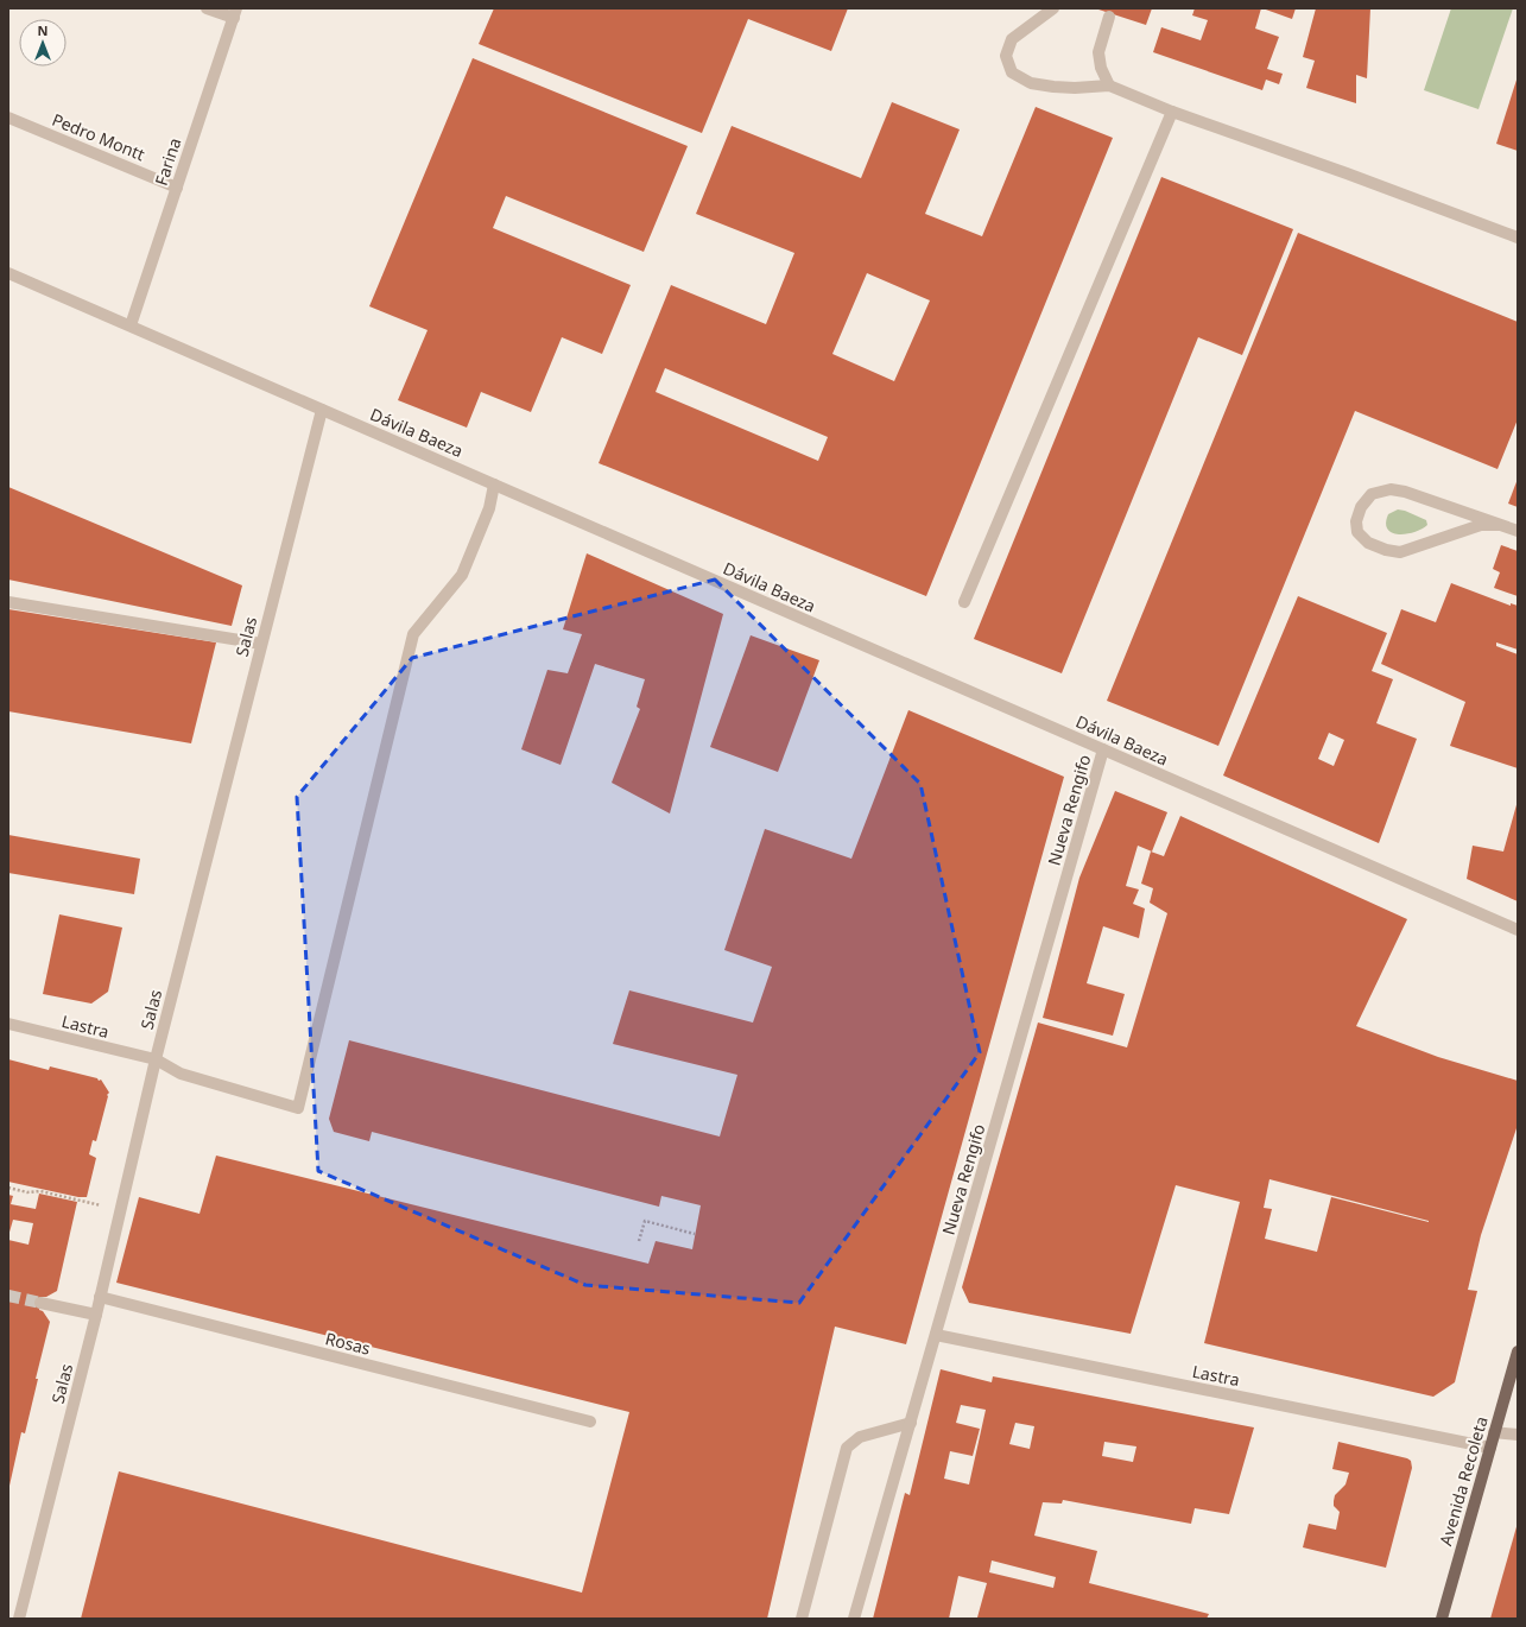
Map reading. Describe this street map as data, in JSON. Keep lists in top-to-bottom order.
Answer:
{
  "streets": {
    "main road": ["Avenida Recoleta"],
    "street": [
      "Pedro Montt",
      "Farina",
      "Dávila Baeza",
      "Salas",
      "Nueva Rengifo",
      "Lastra",
      "Rosas"
    ]
  },
  "crossings": [
    ["Pedro Montt", "Farina"],
    ["Farina", "Dávila Baeza"],
    ["Dávila Baeza", "Salas"],
    ["Dávila Baeza", "Nueva Rengifo"],
    ["Dávila Baeza", "Lastra"],
    ["Salas", "Lastra"],
    ["Salas", "Rosas"],
    ["Nueva Rengifo", "Lastra"],
    ["Lastra", "Avenida Recoleta"]
  ],
  "north": "top"
}
